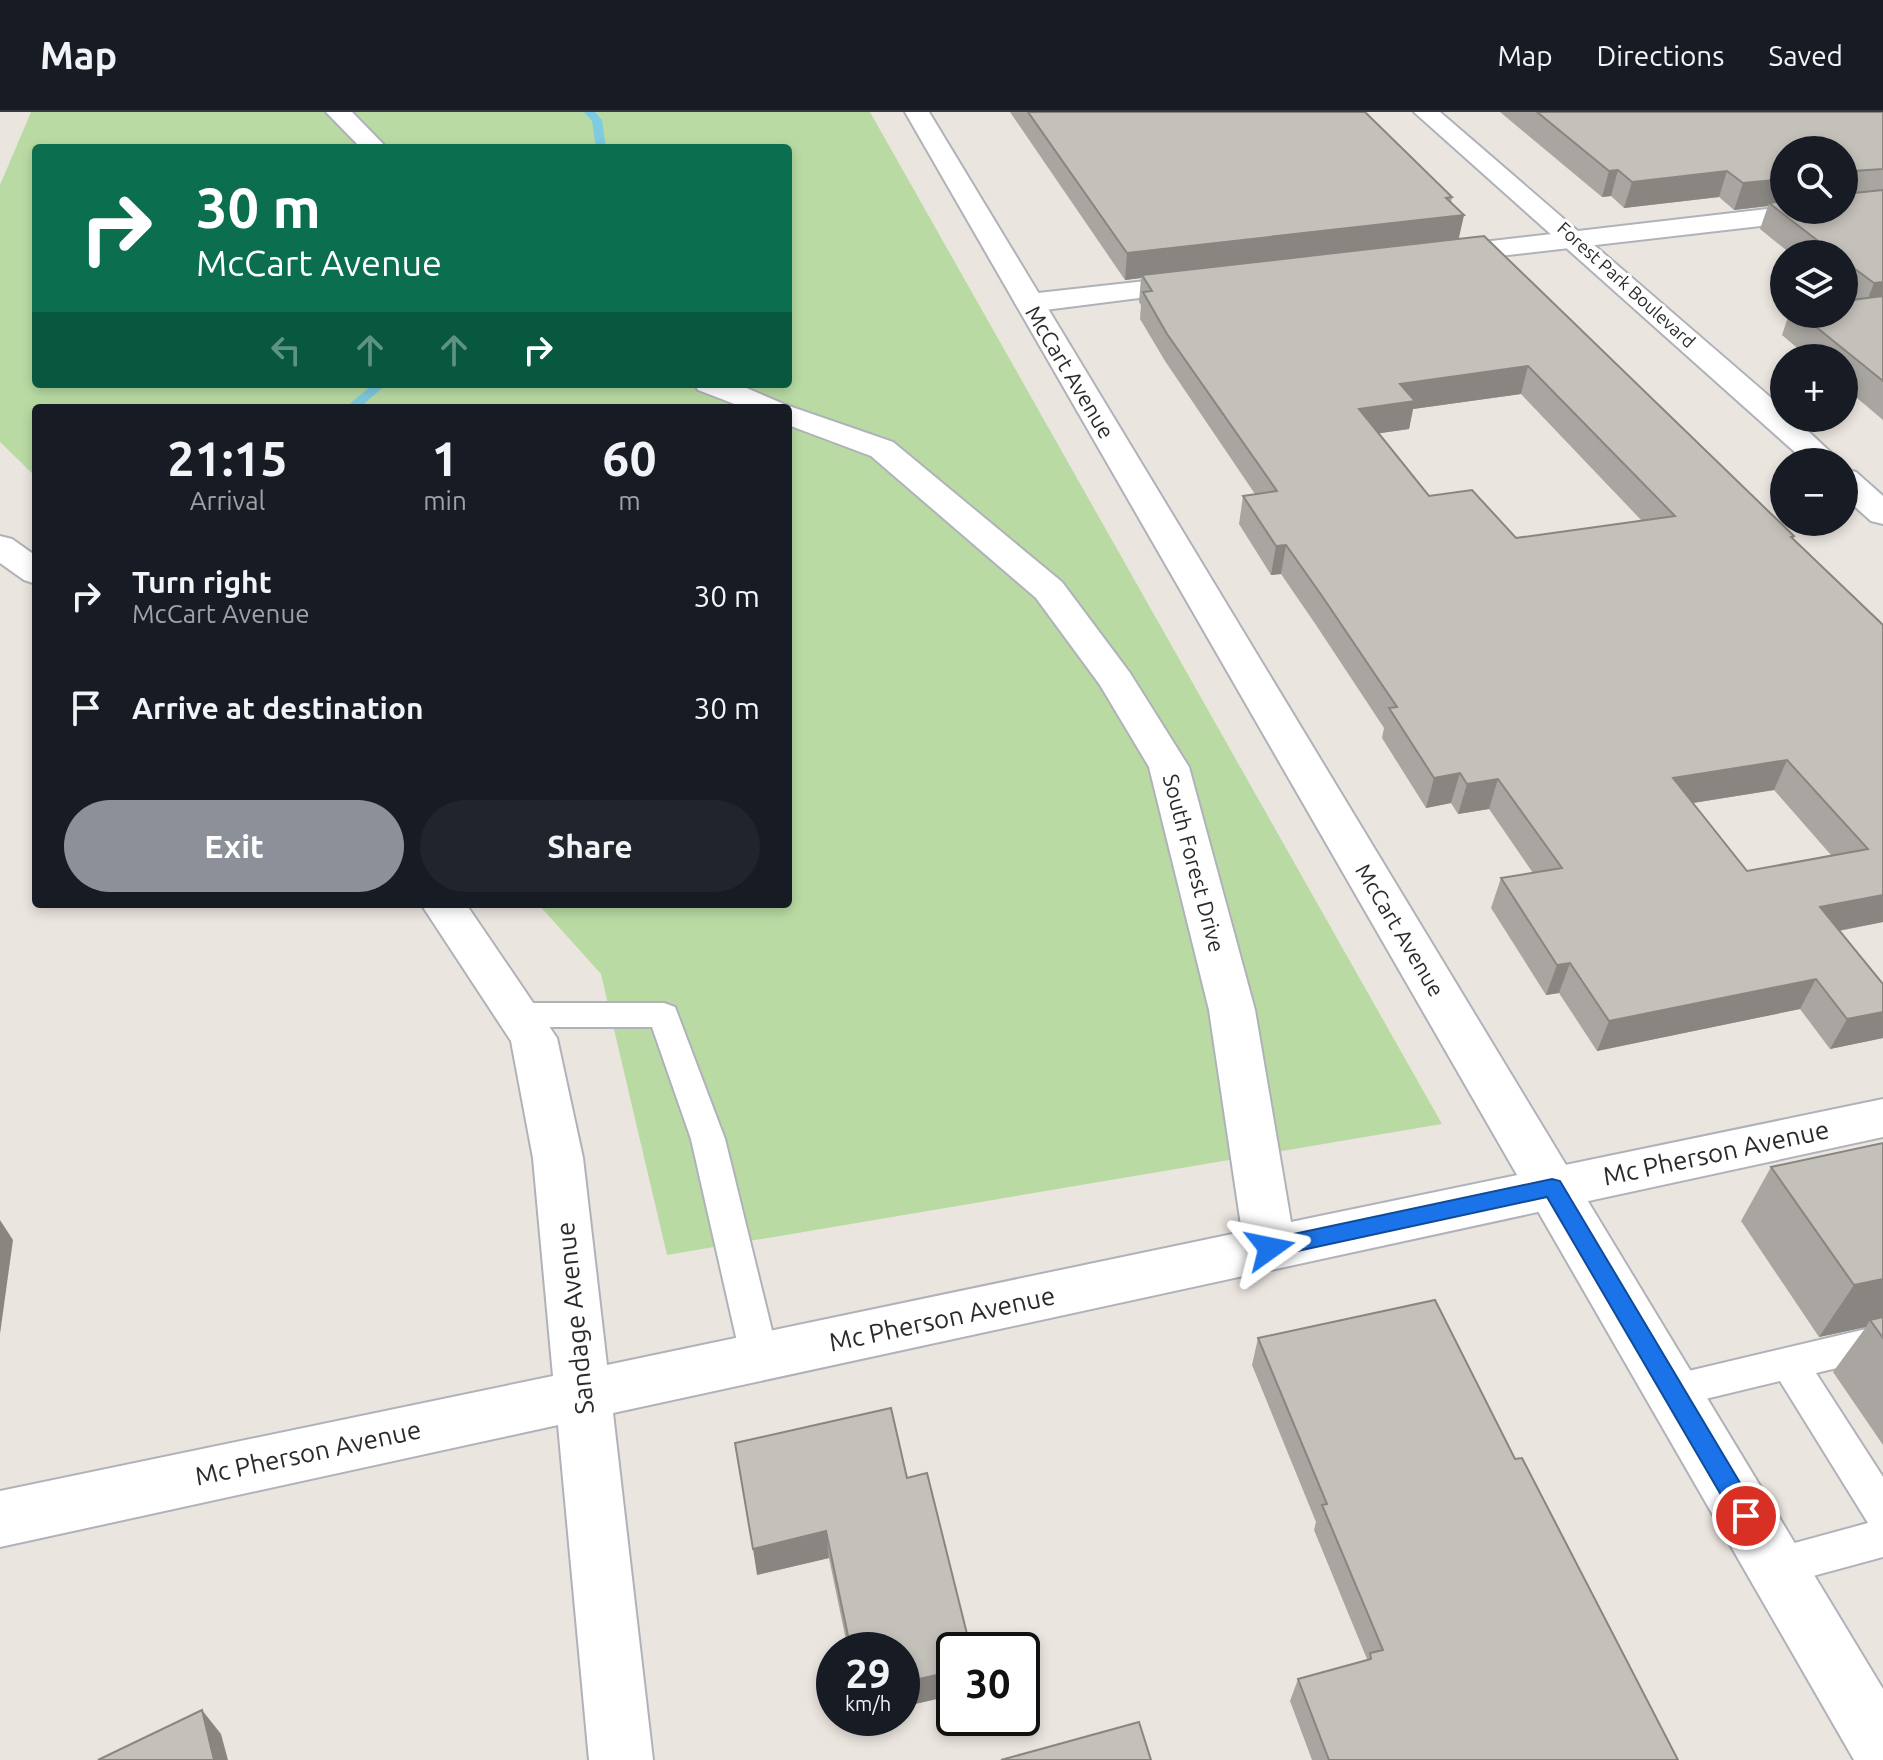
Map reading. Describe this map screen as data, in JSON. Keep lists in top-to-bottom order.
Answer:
{
  "streets": {
    "street": [
      "Forest Park Boulevard",
      "McCart Avenue",
      "South Forest Drive",
      "Mc Pherson Avenue",
      "Sandage Avenue"
    ]
  },
  "crossings": [
    ["McCart Avenue", "Mc Pherson Avenue"],
    ["South Forest Drive", "Mc Pherson Avenue"],
    ["Mc Pherson Avenue", "Sandage Avenue"]
  ],
  "page": {
    "header": "Map",
    "nav": ["Map", "Directions", "Saved"],
    "map_buttons": ["+", "−"],
    "turn": ["30 m", "McCart Avenue"],
    "eta": [
      "21:15",
      "Arrival",
      "1",
      "min",
      "60",
      "m"
    ],
    "list": [
      {
        "name": "Turn right",
        "note": "McCart Avenue",
        "value": "30 m"
      },
      {
        "name": "Arrive at destination",
        "value": "30 m"
      }
    ],
    "buttons": ["Exit", "Share"],
    "speed": "29 km/h",
    "limit": "30"
  }
}
